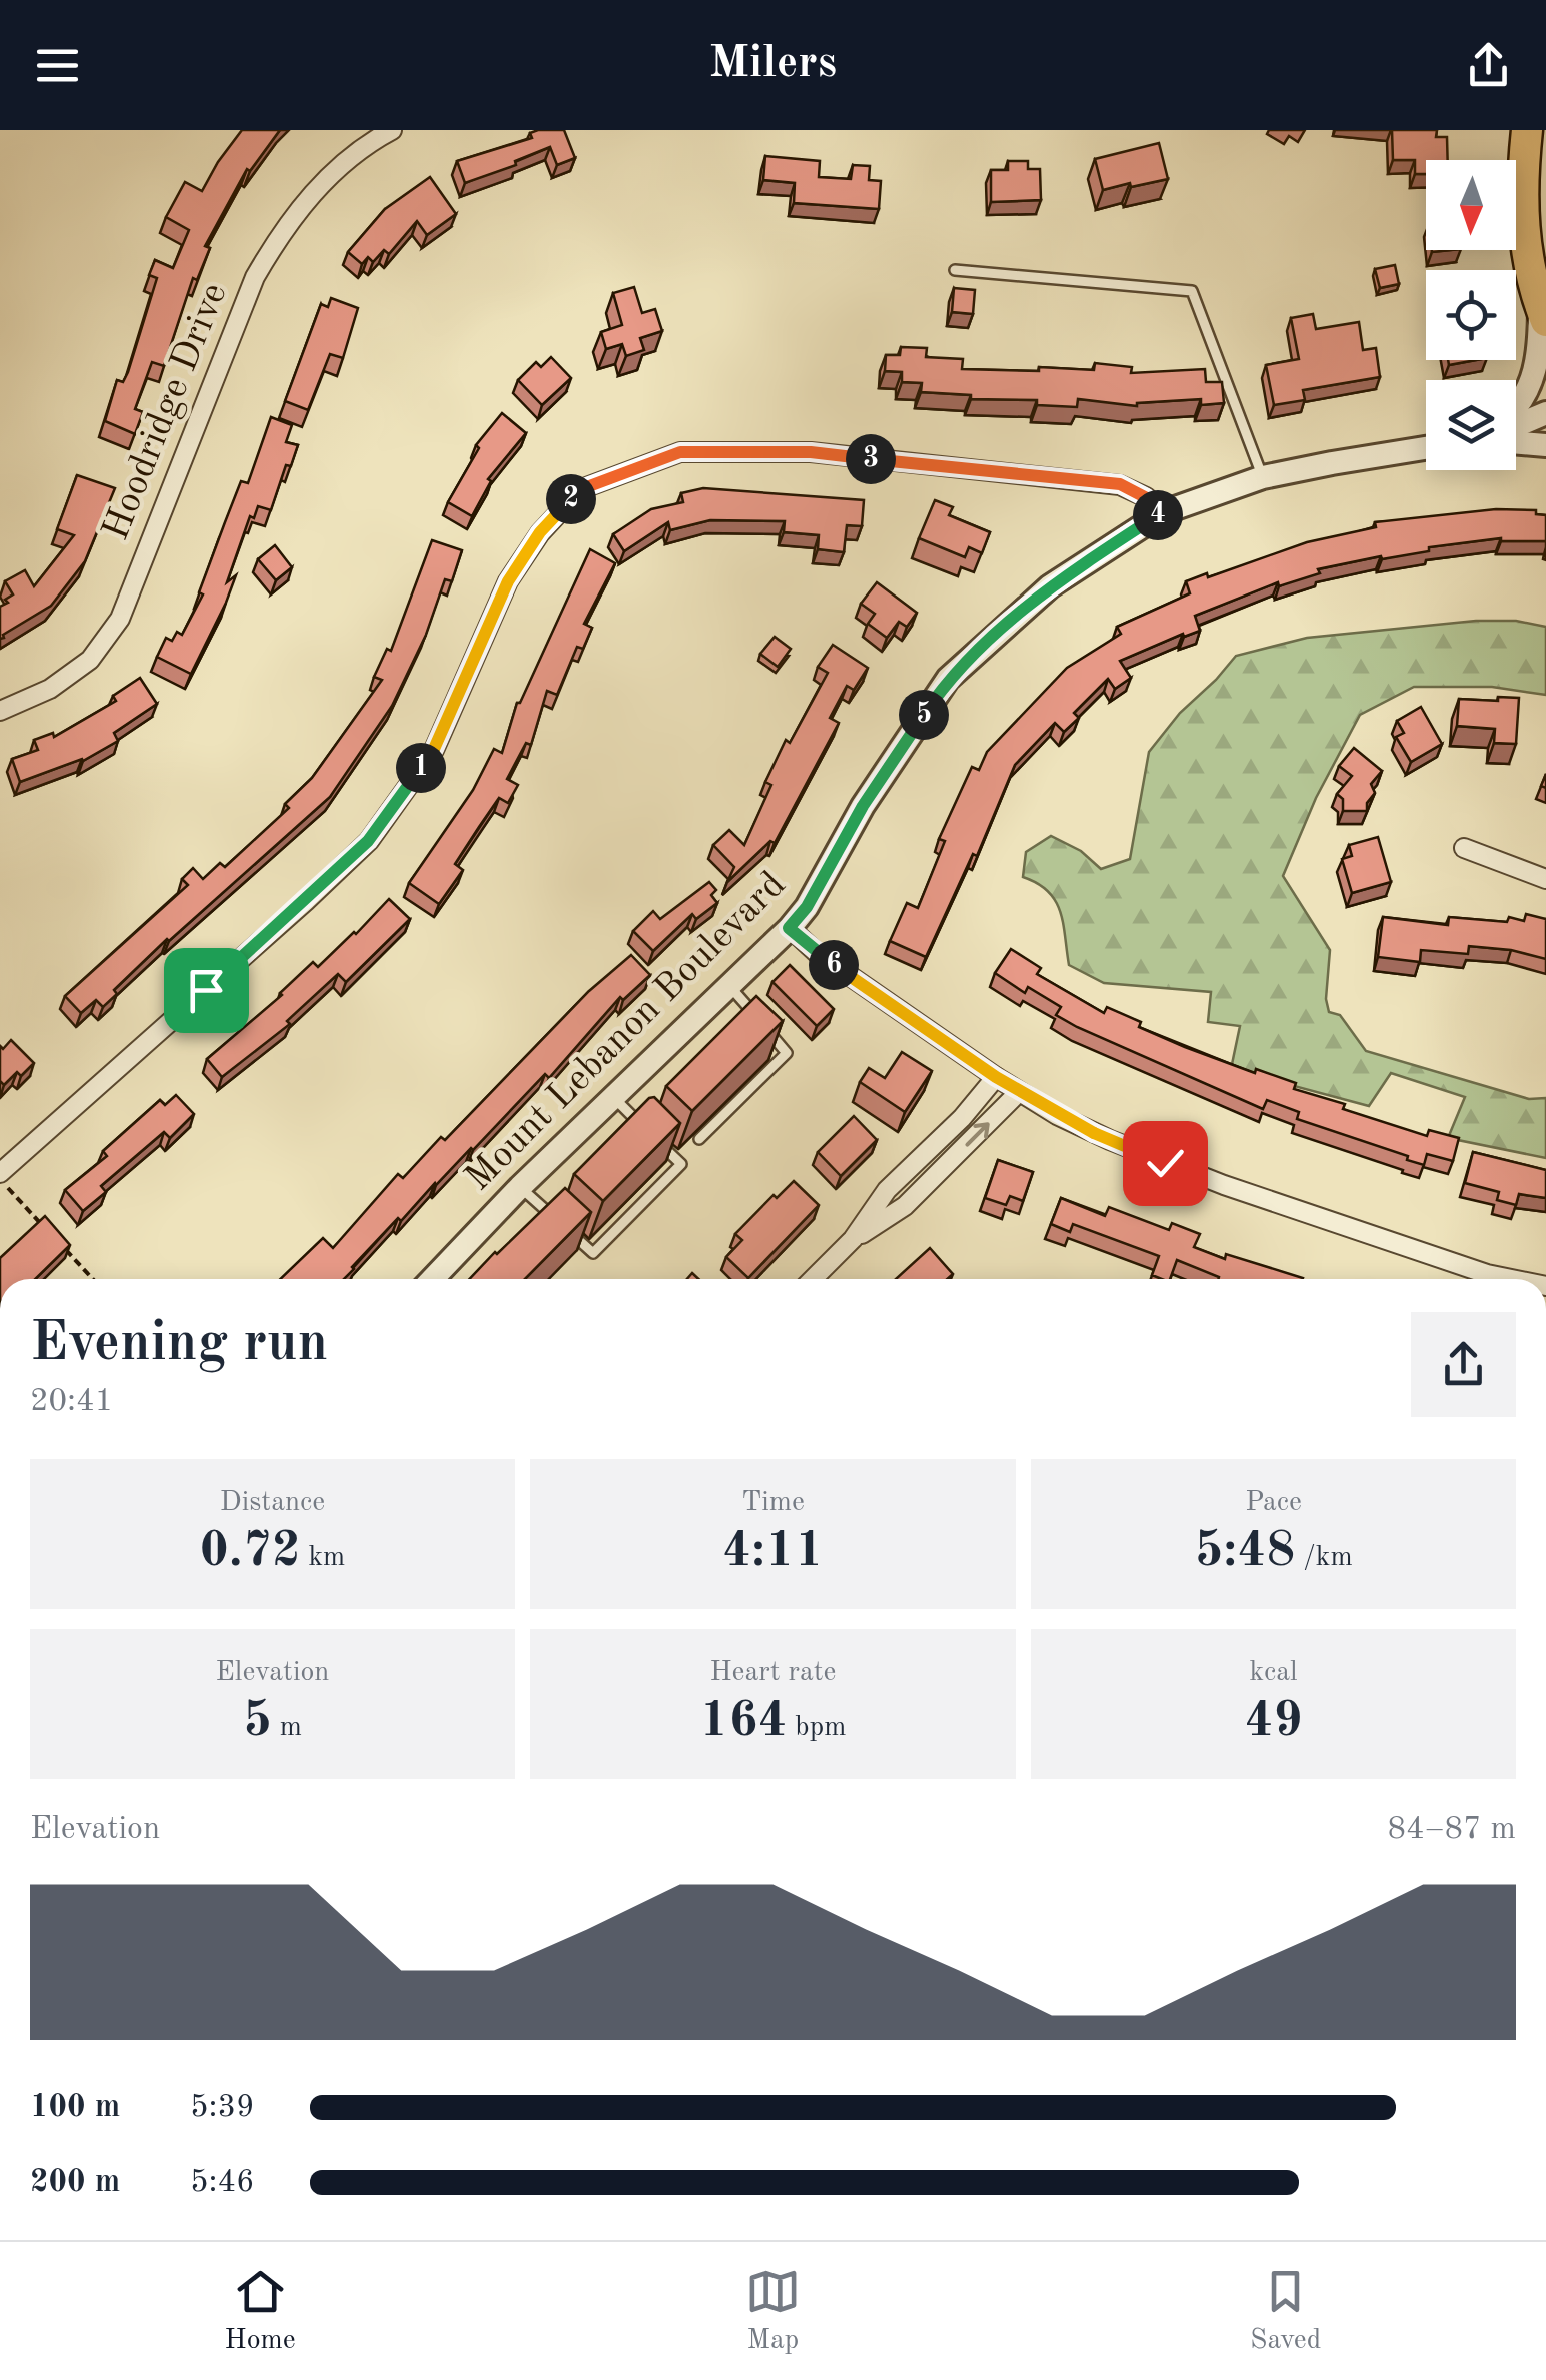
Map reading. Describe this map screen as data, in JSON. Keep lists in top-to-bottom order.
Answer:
{
  "streets": {
    "street": ["Hoodridge Drive", "Mount Lebanon Boulevard"]
  },
  "north": "bottom",
  "page": {
    "header": "Milers",
    "pins": [
      "3",
      "2",
      "4",
      "5",
      "1",
      "6"
    ],
    "heading": ["Evening run", "20:41"],
    "stats": [
      ["Distance", "0.72 km"],
      ["Time", "4:11"],
      ["Pace", "5:48 /km"],
      ["Elevation", "5 m"],
      ["Heart rate", "164 bpm"],
      ["kcal", "49"]
    ],
    "chart": ["Elevation", "84–87 m"],
    "list": [
      {
        "name": "100 m",
        "note": "5:39"
      },
      {
        "name": "200 m",
        "note": "5:46"
      }
    ],
    "tabs": ["Home", "Map", "Saved"]
  }
}
